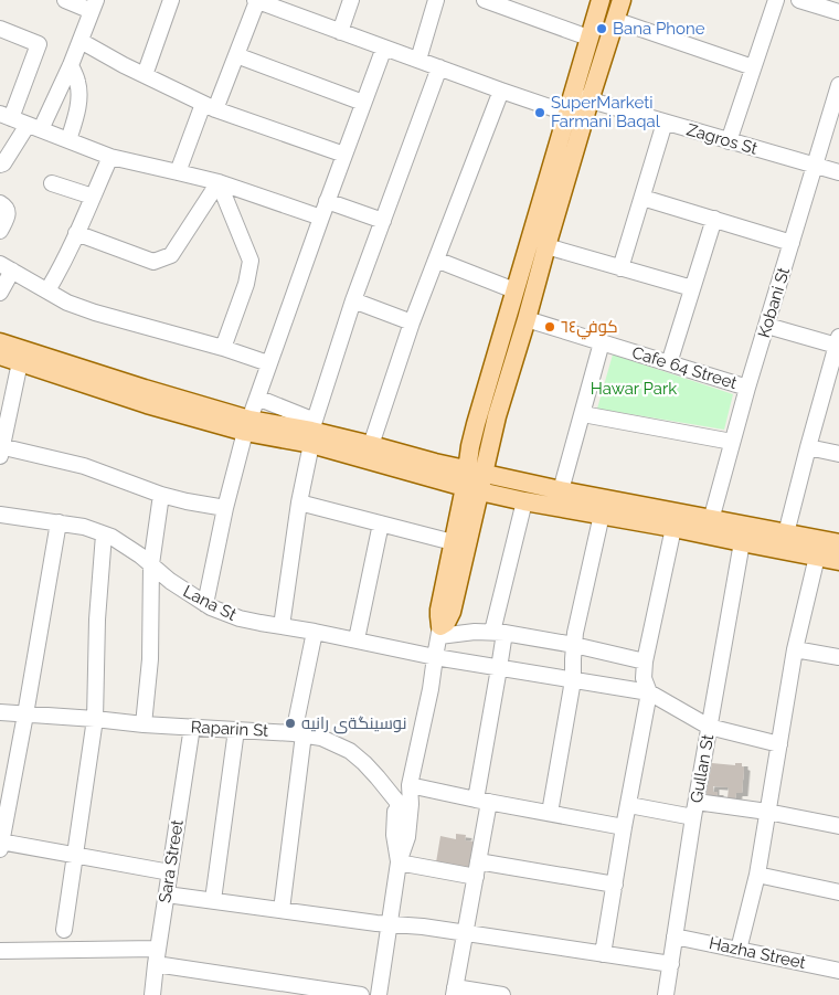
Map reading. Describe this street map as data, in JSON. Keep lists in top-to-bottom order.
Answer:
{
  "streets": {
    "street": [
      "Zagros St",
      "Kobani St",
      "Cafe 64 Street",
      "Lana St",
      "Raparin St",
      "Gullan St",
      "Sara Street",
      "Hazha Street"
    ]
  },
  "crossings": [
    ["Zagros St", "Kobani St"],
    ["Kobani St", "Cafe 64 Street"],
    ["Raparin St", "Sara Street"],
    ["Gullan St", "Hazha Street"]
  ],
  "parks": ["Hawar Park"],
  "places": [
    "Bana Phone",
    "SuperMarketi Farmani Baqal",
    "كوفي٦٤",
    "نوسينگةى رانيه"
  ]
}
